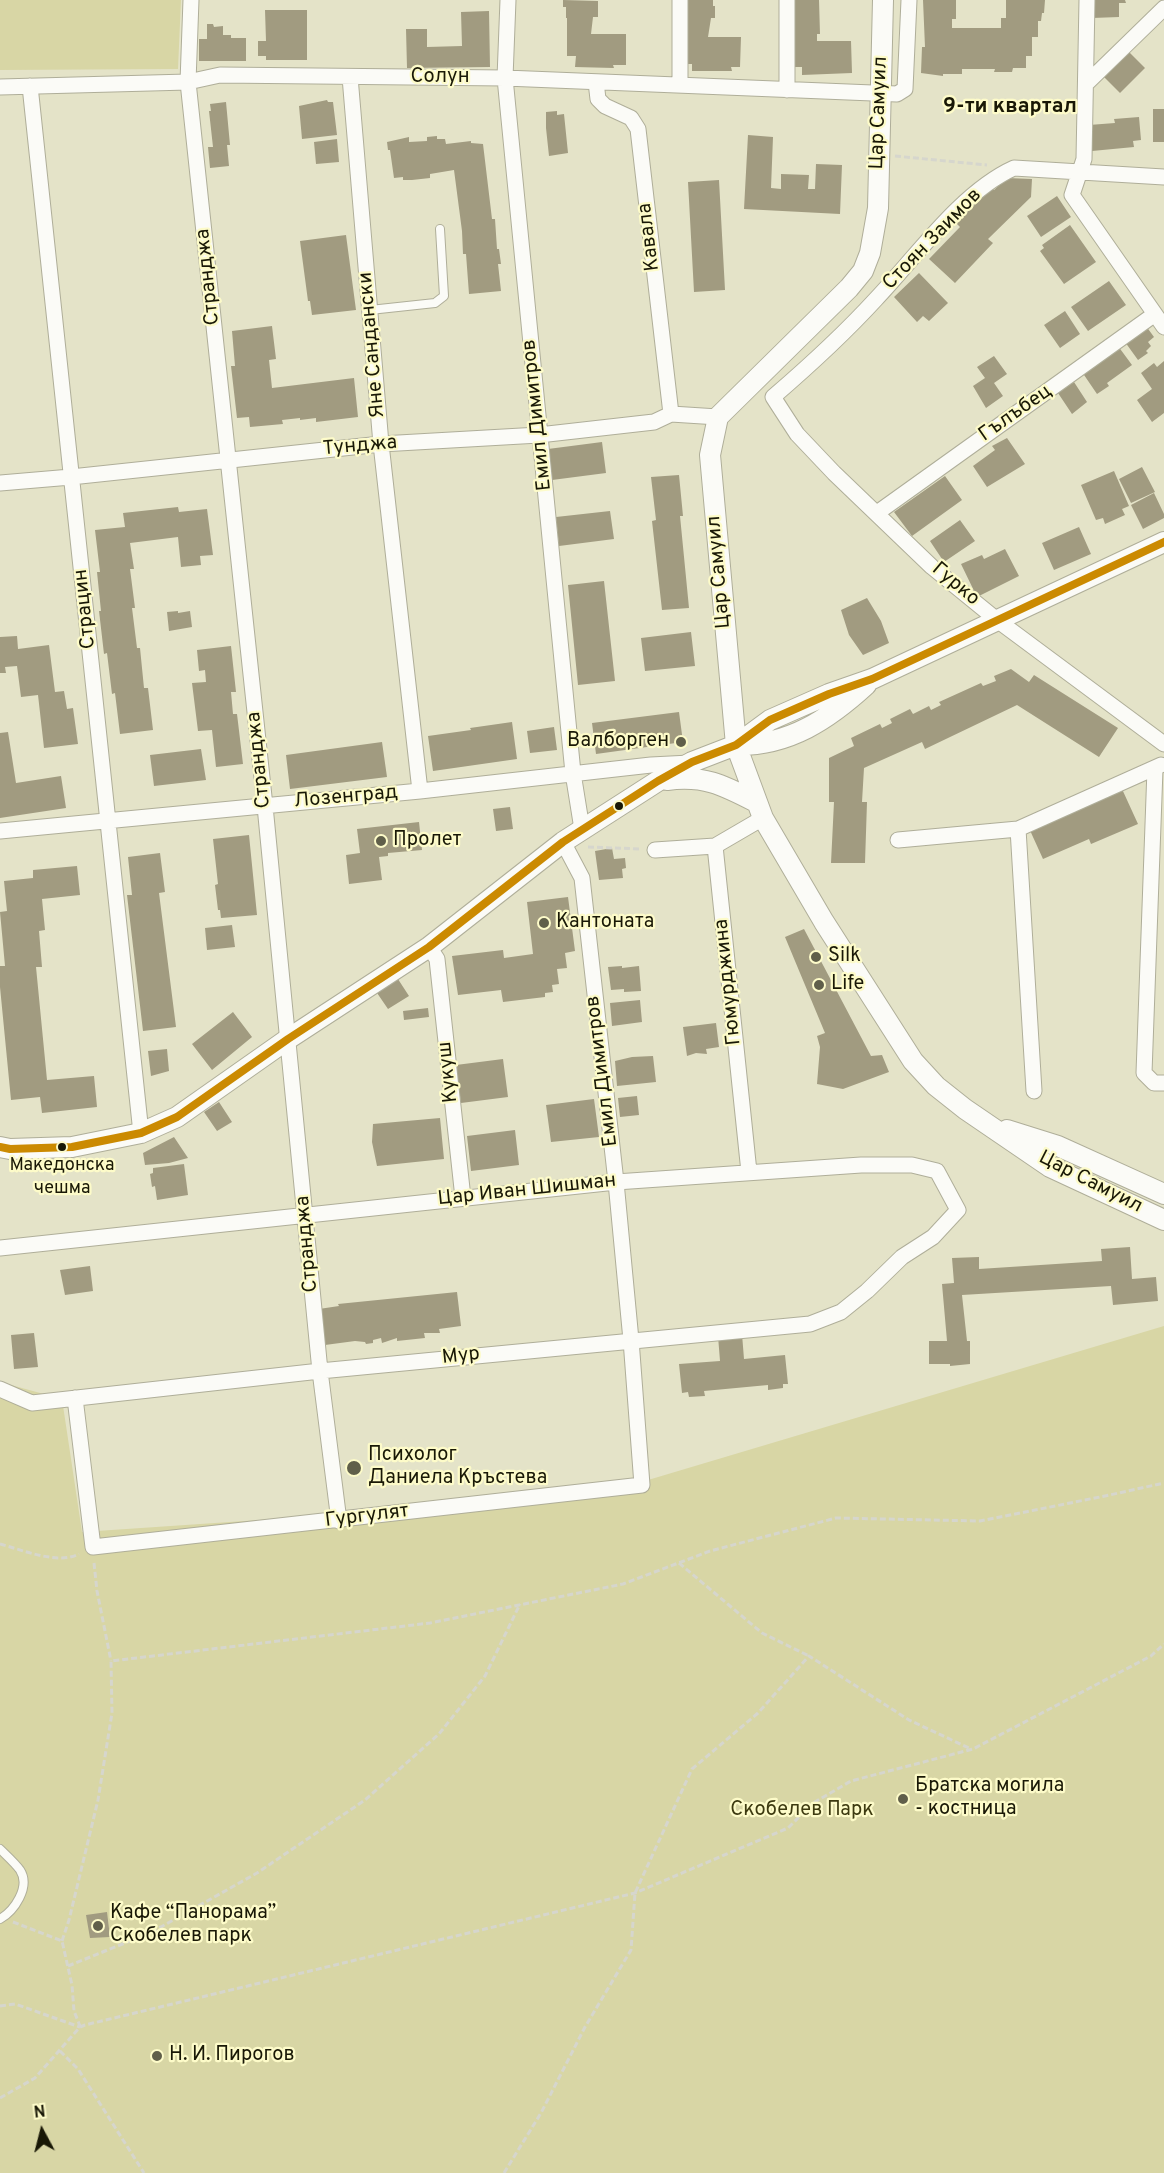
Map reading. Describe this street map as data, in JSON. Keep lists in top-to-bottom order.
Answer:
{
  "streets": {
    "street": [
      "Солун",
      "Цар Самуил",
      "Кавала",
      "Стоян Заимов",
      "Странджа",
      "Яне Сандански",
      "Гълъбец",
      "Емил Димитров",
      "Тунджа",
      "Гурко",
      "Страцин",
      "Лозенград",
      "Гюмурджина",
      "Кукуш",
      "Цар Иван Шишман",
      "Мур",
      "Гургулят"
    ]
  },
  "crossings": [
    ["Солун", "Цар Самуил"],
    ["Солун", "Кавала"],
    ["Солун", "Странджа"],
    ["Солун", "Яне Сандански"],
    ["Солун", "Емил Димитров"],
    ["Солун", "Страцин"],
    ["Цар Самуил", "Тунджа"],
    ["Кавала", "Тунджа"],
    ["Стоян Заимов", "Гурко"],
    ["Странджа", "Тунджа"],
    ["Странджа", "Лозенград"],
    ["Странджа", "Цар Иван Шишман"],
    ["Странджа", "Мур"],
    ["Странджа", "Гургулят"],
    ["Яне Сандански", "Тунджа"],
    ["Яне Сандански", "Лозенград"],
    ["Гълъбец", "Гурко"],
    ["Емил Димитров", "Тунджа"],
    ["Емил Димитров", "Лозенград"],
    ["Емил Димитров", "Цар Иван Шишман"],
    ["Емил Димитров", "Мур"],
    ["Емил Димитров", "Гургулят"],
    ["Тунджа", "Страцин"],
    ["Страцин", "Лозенград"],
    ["Гюмурджина", "Цар Иван Шишман"],
    ["Кукуш", "Цар Иван Шишман"],
    ["Цар Иван Шишман", "Мур"]
  ],
  "districts": ["9-ти квартал"],
  "parks": ["Скобелев Парк"],
  "places": [
    "Валборген",
    "Пролет",
    "Кантоната",
    "Silk",
    "Life",
    "Македонска чешма",
    "Психолог Даниела Кръстева",
    "Братска могила - костница",
    "Кафе “Панорама” Скобелев парк",
    "Н. И. Пирогов"
  ],
  "north": "top"
}
